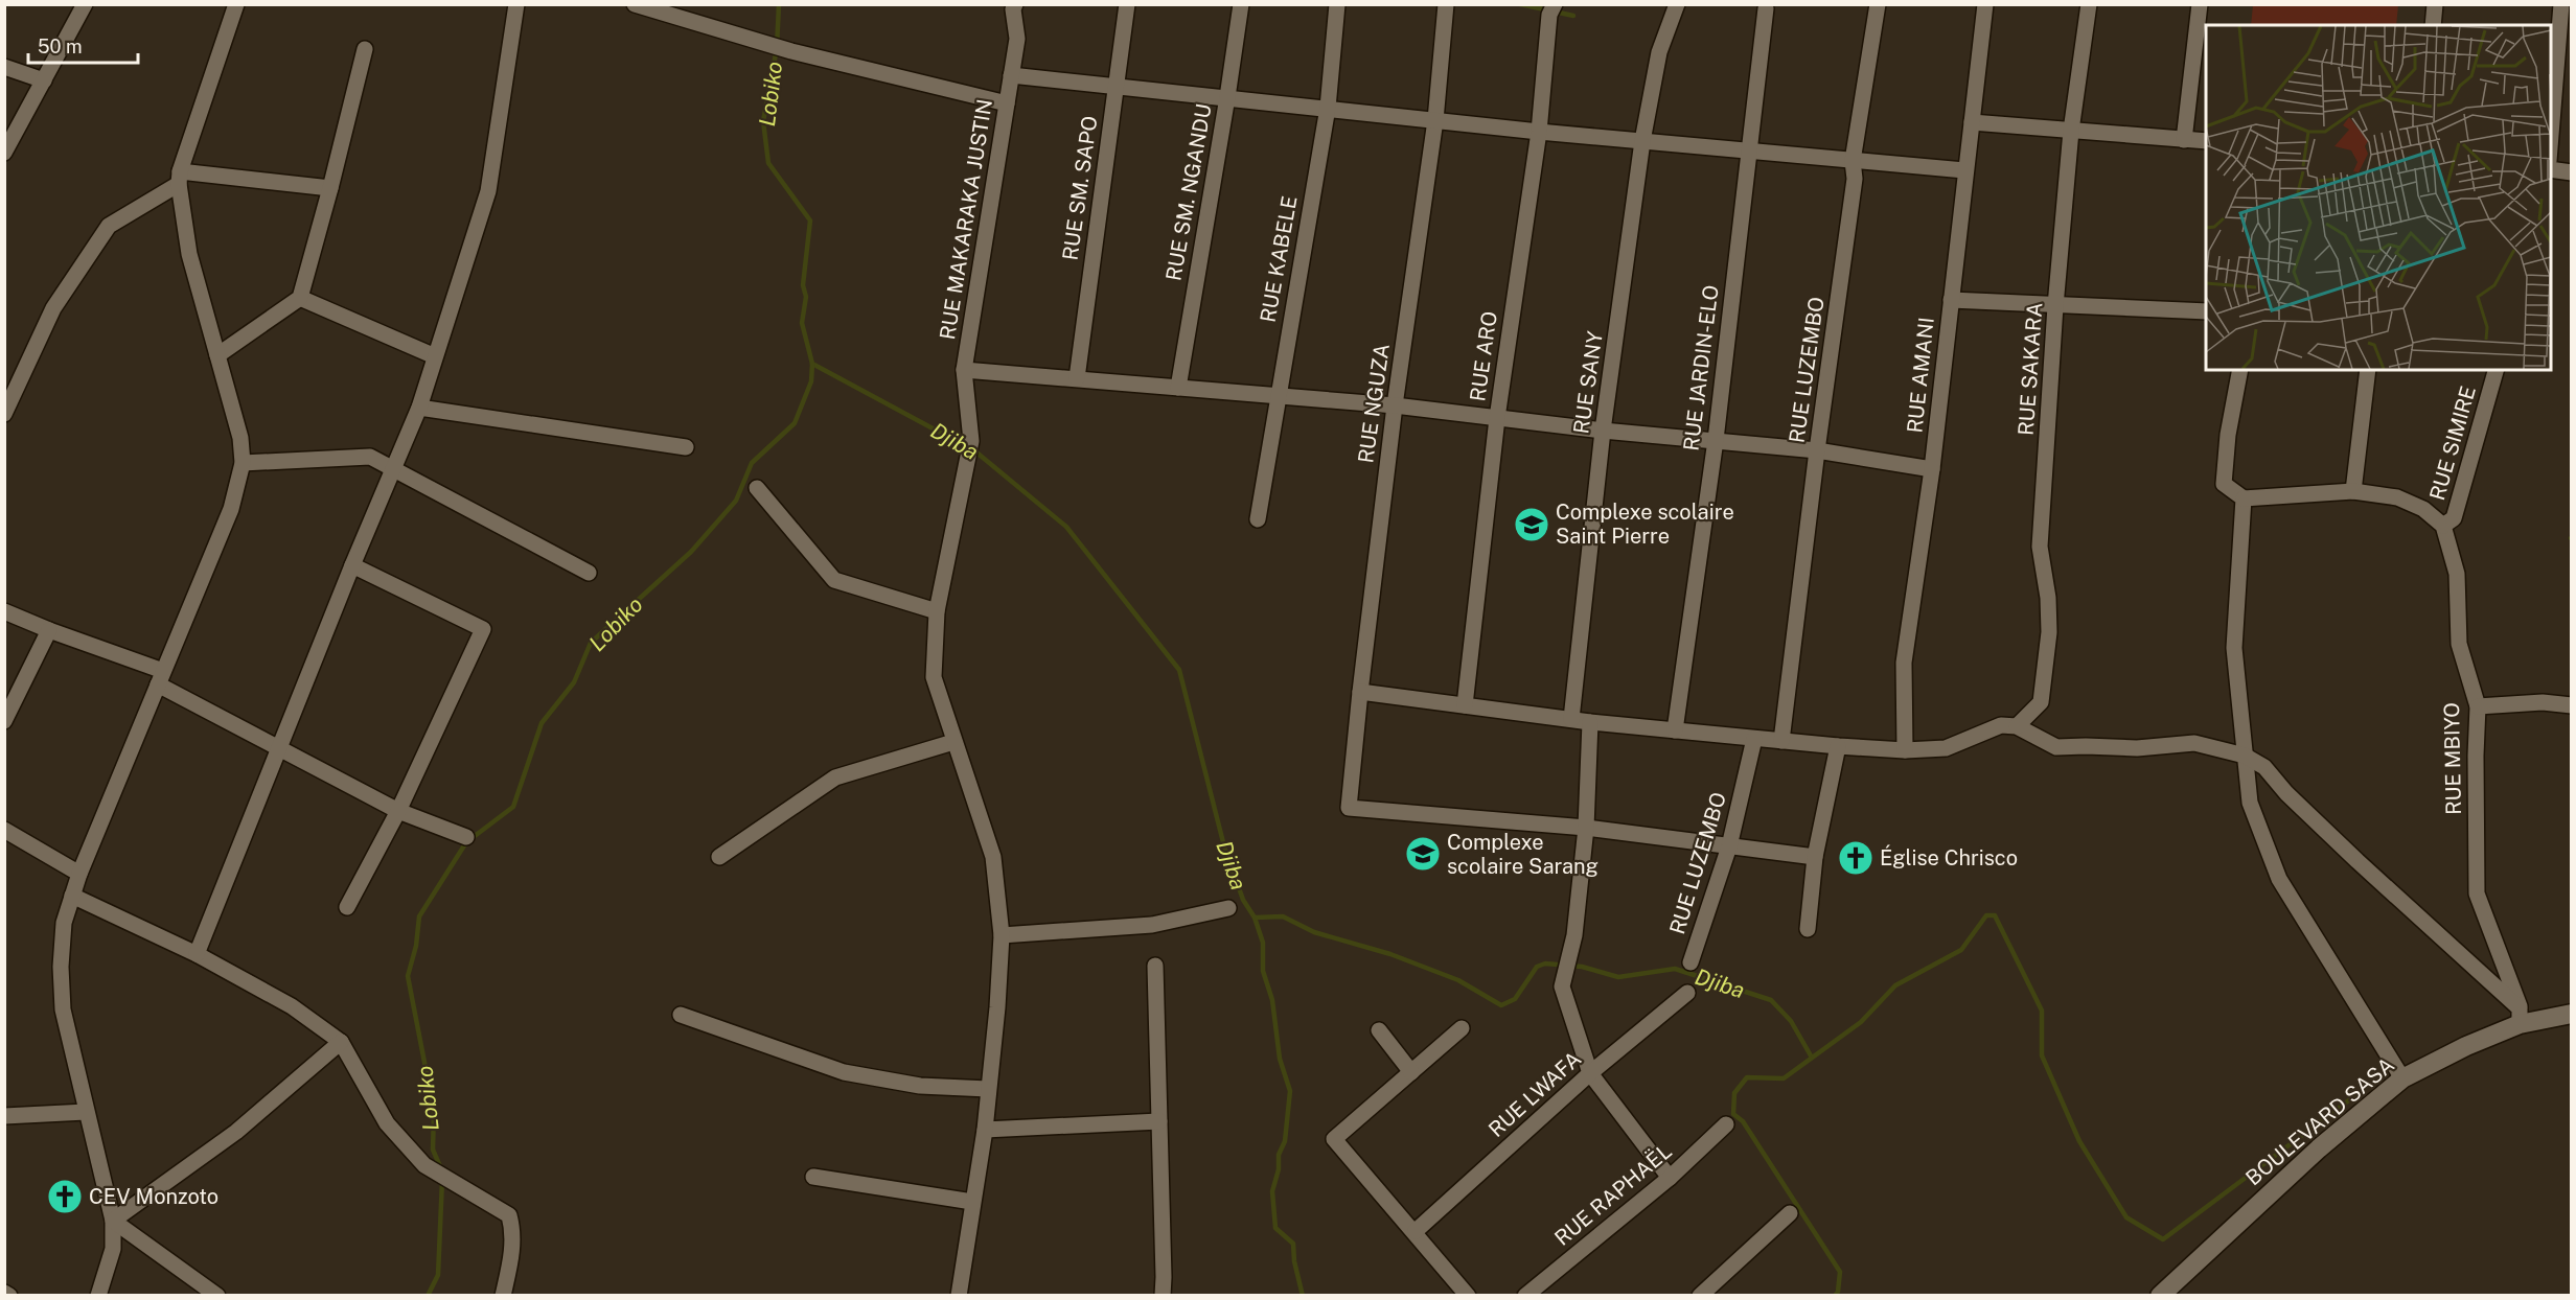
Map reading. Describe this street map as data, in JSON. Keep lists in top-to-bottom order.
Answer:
{
  "streets": {
    "street": [
      "RUE SM. SAPO",
      "RUE SM. NGANDU",
      "RUE MAKARAKA JUSTIN",
      "RUE KABELE",
      "RUE ARO",
      "RUE JARDIN-ELO",
      "RUE SAKARA",
      "RUE LUZEMBO",
      "RUE AMANI",
      "RUE SANY",
      "RUE NGUZA",
      "RUE SIMIRE",
      "RUE MBIYO",
      "RUE LWAFA",
      "BOULEVARD SASA",
      "RUE RAPHAËL"
    ]
  },
  "crossings": [
    ["RUE SIMIRE", "RUE MBIYO"],
    ["RUE MBIYO", "BOULEVARD SASA"]
  ],
  "water": ["Lobiko", "Djiba"],
  "places": {
    "school or university": ["Complexe scolaire Saint Pierre", "Complexe scolaire Sarang"],
    "church": ["Église Chrisco", "CEV Monzoto"]
  },
  "scale_bar": "50 m"
}
